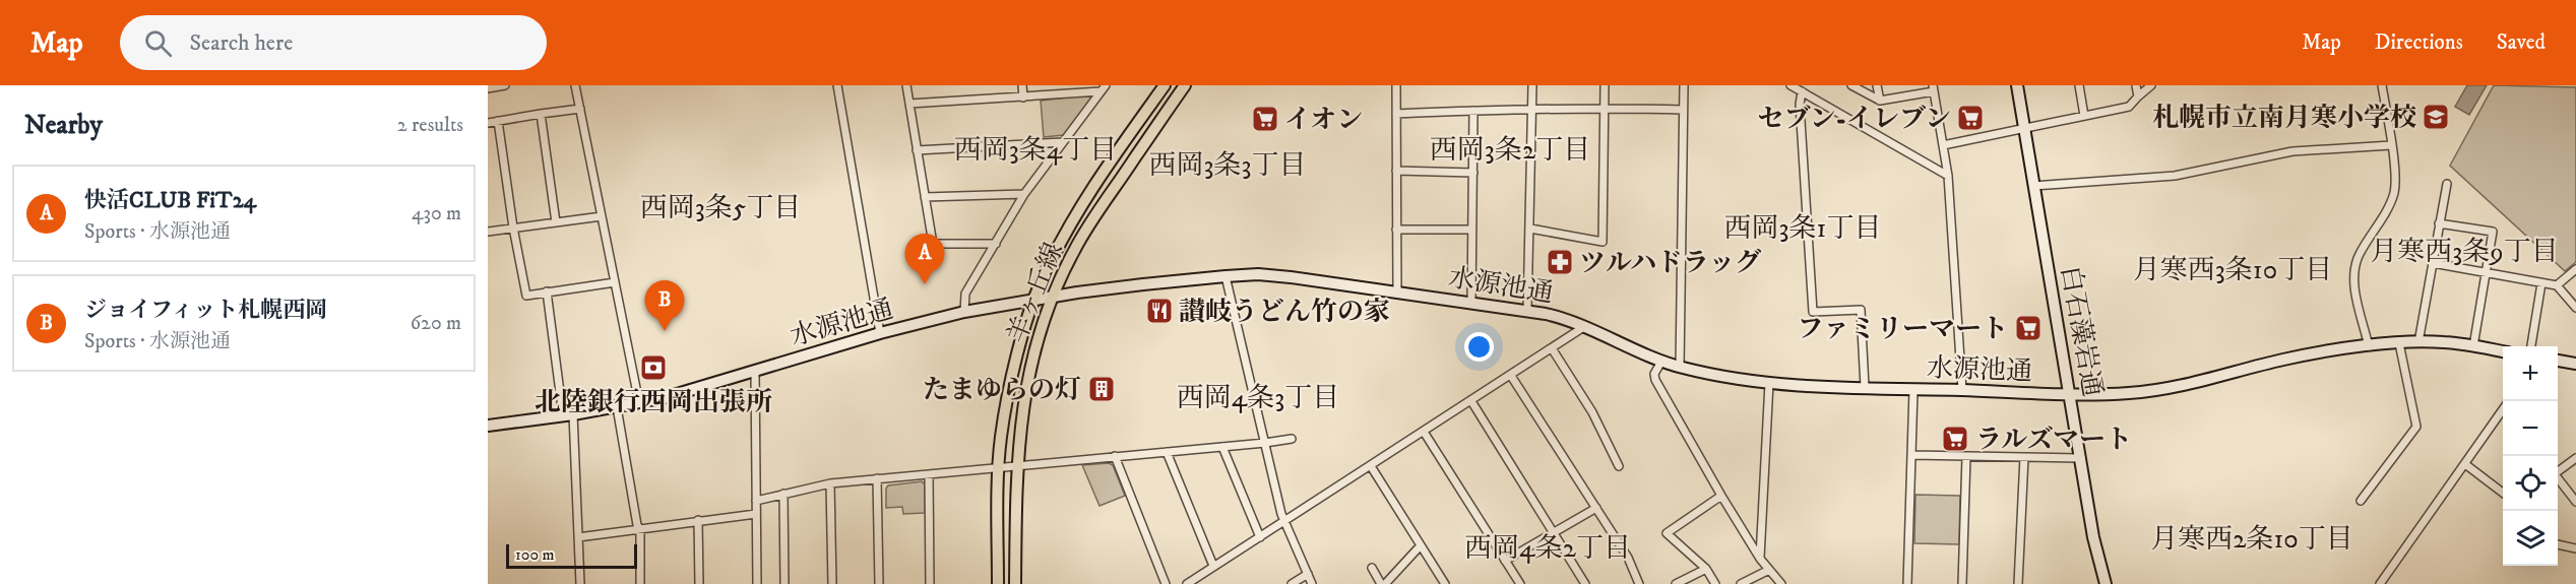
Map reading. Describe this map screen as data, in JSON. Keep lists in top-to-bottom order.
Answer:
{
  "streets": {
    "main road": ["羊ヶ丘線"],
    "street": ["水源池通", "白石藻岩通"]
  },
  "crossings": [
    ["水源池通", "羊ヶ丘線"],
    ["水源池通", "白石藻岩通"]
  ],
  "districts": [
    "西岡3条4丁目",
    "西岡3条2丁目",
    "西岡3条3丁目",
    "西岡3条5丁目",
    "西岡3条1丁目",
    "月寒西3条9丁目",
    "月寒西3条10丁目",
    "西岡4条3丁目",
    "月寒西2条10丁目",
    "西岡4条2丁目"
  ],
  "places": {
    "school or university": ["札幌市立南月寒小学校"],
    "supermarket": [
      "セブン-イレブン",
      "イオン",
      "ファミリーマート",
      "ラルズマート"
    ],
    "pharmacy": ["ツルハドラッグ"],
    "restaurant": ["讃岐うどん竹の家"],
    "bank": ["北陸銀行西岡出張所"],
    "building": ["たまゆらの灯"]
  },
  "scale_bar": "100 m",
  "page": {
    "header": "Map",
    "search": "Search here",
    "nav": ["Map", "Directions", "Saved"],
    "heading": ["Nearby", "2 results"],
    "list": [
      {
        "mark": "A",
        "name": "快活CLUB FiT24",
        "note": "Sports · 水源池通",
        "value": "430 m"
      },
      {
        "mark": "B",
        "name": "ジョイフィット札幌西岡",
        "note": "Sports · 水源池通",
        "value": "620 m"
      }
    ],
    "pins": ["A", "B"],
    "map_buttons": ["+", "−"],
    "scale": "100 m"
  }
}
